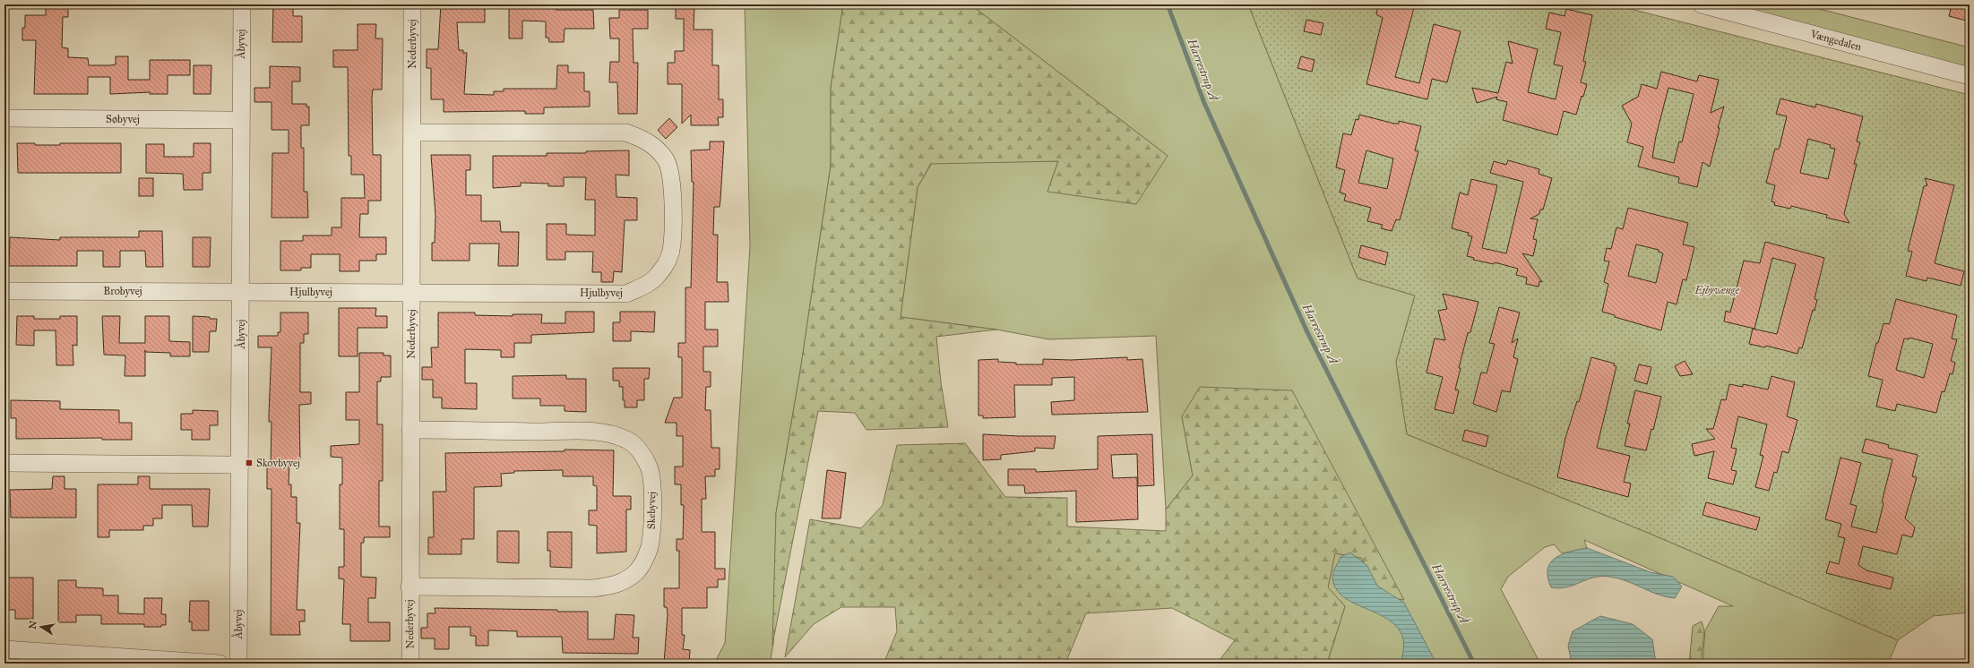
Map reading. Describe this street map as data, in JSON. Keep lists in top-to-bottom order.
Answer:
{
  "streets": {
    "street": [
      "Vængedalen",
      "Åbyvej",
      "Nederbyvej",
      "Søbyvej",
      "Brobyvej",
      "Hjulbyvej",
      "Skebyvej"
    ]
  },
  "crossings": [
    ["Åbyvej", "Søbyvej"],
    ["Åbyvej", "Brobyvej"],
    ["Åbyvej", "Hjulbyvej"],
    ["Nederbyvej", "Hjulbyvej"],
    ["Nederbyvej", "Skebyvej"],
    ["Brobyvej", "Hjulbyvej"]
  ],
  "water": ["Harrestrup Å"],
  "parks": ["Ejbyvænge"],
  "places": {
    "transit": ["Skovbyvej"]
  },
  "north": "left"
}
